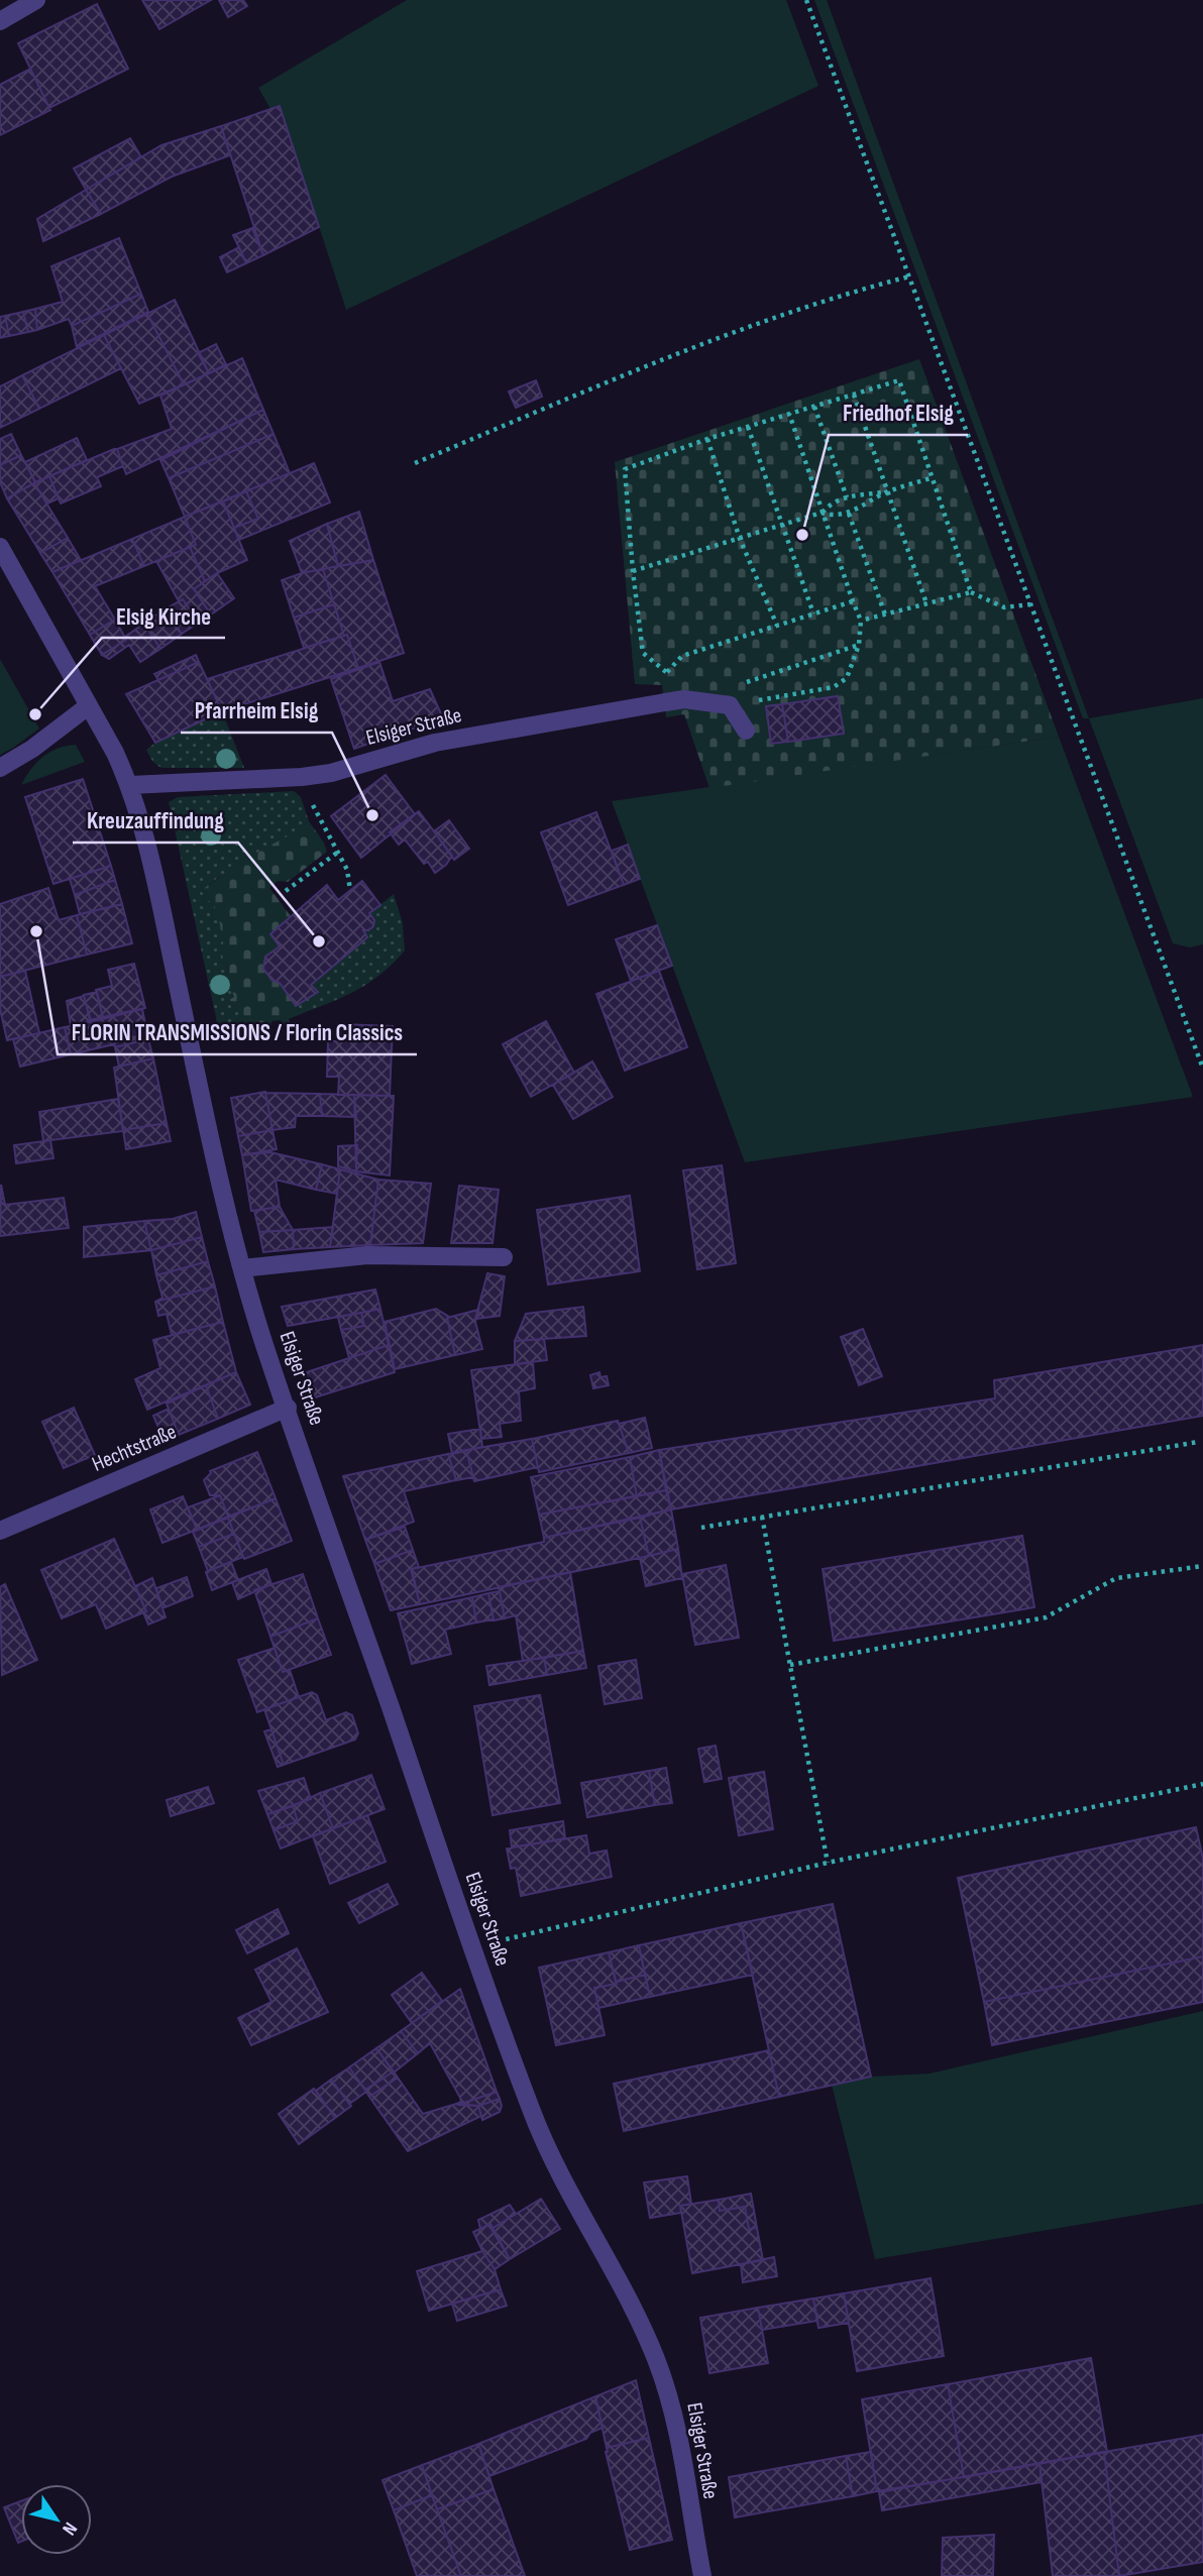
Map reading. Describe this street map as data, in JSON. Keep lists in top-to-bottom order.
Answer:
{
  "streets": {
    "street": ["Elsiger Straße", "Hechtstraße"]
  },
  "crossings": [
    ["Elsiger Straße", "Hechtstraße"]
  ],
  "places": [
    "Friedhof Elsig",
    "Elsig Kirche",
    "Pfarrheim Elsig",
    "FLORIN TRANSMISSIONS / Florin Classics",
    "Kreuzauffindung"
  ],
  "north": "bottom right"
}
